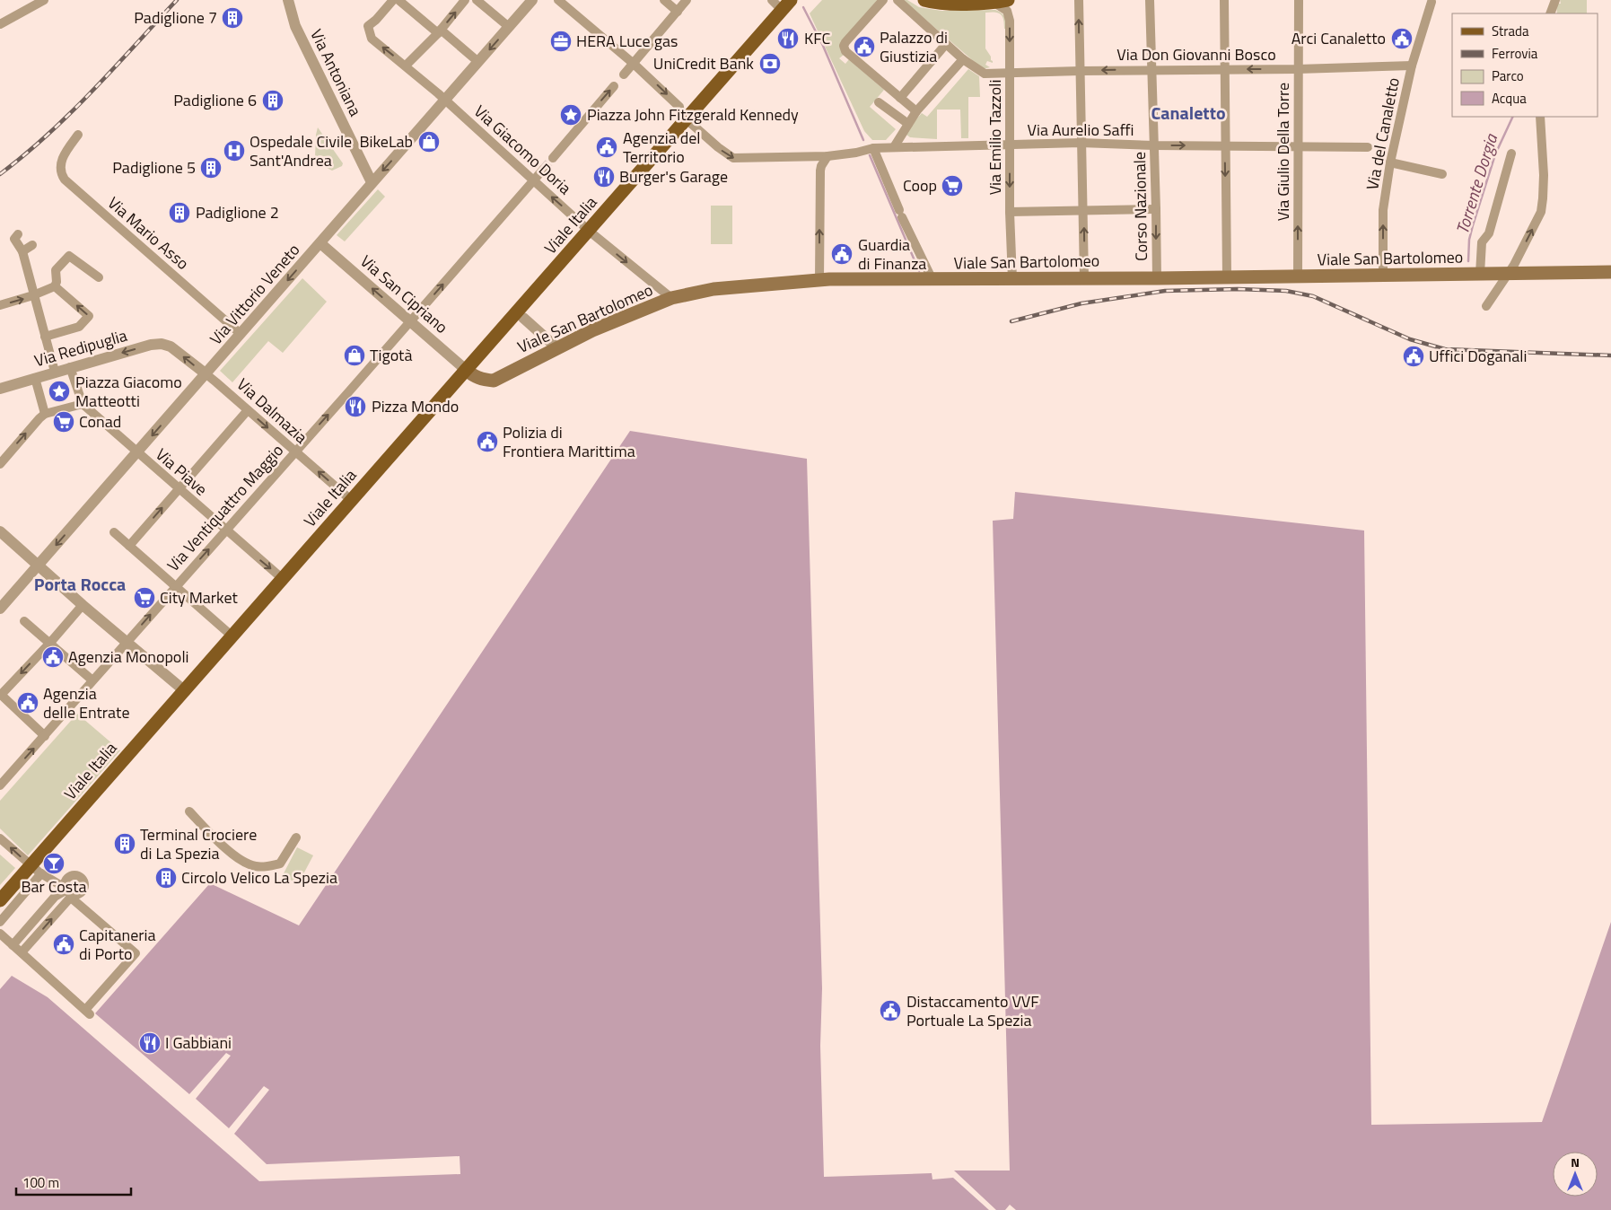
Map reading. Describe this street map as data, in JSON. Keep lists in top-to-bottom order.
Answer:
{
  "streets": {
    "main road": ["Viale Italia", "Viale San Bartolomeo"],
    "street": [
      "Via Don Giovanni Bosco",
      "Via Antoniana",
      "Via Aurelio Saffi",
      "Via del Canaletto",
      "Via Emilio Tazzoli",
      "Via Giacomo Doria",
      "Via Giulio Della Torre",
      "Corso Nazionale",
      "Via Mario Asso",
      "Via Vittorio Veneto",
      "Via San Cipriano",
      "Via Redipuglia",
      "Via Dalmazia",
      "Via Piave",
      "Via Ventiquattro Maggio"
    ]
  },
  "crossings": [
    ["Via Don Giovanni Bosco", "Via del Canaletto"],
    ["Via Don Giovanni Bosco", "Via Emilio Tazzoli"],
    ["Via Don Giovanni Bosco", "Via Giulio Della Torre"],
    ["Via Don Giovanni Bosco", "Corso Nazionale"],
    ["Via Antoniana", "Via Vittorio Veneto"],
    ["Via Aurelio Saffi", "Via Emilio Tazzoli"],
    ["Via Aurelio Saffi", "Via Giulio Della Torre"],
    ["Via Aurelio Saffi", "Corso Nazionale"],
    ["Via del Canaletto", "Viale San Bartolomeo"],
    ["Via Emilio Tazzoli", "Viale San Bartolomeo"],
    ["Via Giacomo Doria", "Viale Italia"],
    ["Via Giacomo Doria", "Viale San Bartolomeo"],
    ["Via Giacomo Doria", "Via Vittorio Veneto"],
    ["Via Giacomo Doria", "Via Ventiquattro Maggio"],
    ["Via Giulio Della Torre", "Viale San Bartolomeo"],
    ["Corso Nazionale", "Viale San Bartolomeo"],
    ["Viale Italia", "Viale San Bartolomeo"],
    ["Viale Italia", "Via San Cipriano"],
    ["Viale Italia", "Via Dalmazia"],
    ["Viale Italia", "Via Piave"],
    ["Via Mario Asso", "Via Vittorio Veneto"],
    ["Viale San Bartolomeo", "Via San Cipriano"],
    ["Via Vittorio Veneto", "Via San Cipriano"],
    ["Via Vittorio Veneto", "Via Dalmazia"],
    ["Via Vittorio Veneto", "Via Piave"],
    ["Via San Cipriano", "Via Ventiquattro Maggio"],
    ["Via Redipuglia", "Via Dalmazia"],
    ["Via Dalmazia", "Via Ventiquattro Maggio"],
    ["Via Piave", "Via Ventiquattro Maggio"]
  ],
  "one_way": [
    "Via del Canaletto",
    "Via San Cipriano",
    "Via Redipuglia",
    "Via Ventiquattro Maggio"
  ],
  "districts": ["Canaletto", "Porta Rocca"],
  "water": ["Torrente Dorgia"],
  "places": {
    "building": [
      "Padiglione 7",
      "Padiglione 6",
      "Padiglione 5",
      "Padiglione 2",
      "Terminal Crociere di La Spezia",
      "Circolo Velico La Spezia"
    ],
    "restaurant": [
      "KFC",
      "Burger's Garage",
      "Pizza Mondo",
      "I Gabbiani"
    ],
    "public building": [
      "Arci Canaletto",
      "Palazzo di Giustizia",
      "Agenzia del Territorio",
      "Guardia di Finanza",
      "Uffici Doganali",
      "Polizia di Frontiera Marittima",
      "Agenzia Monopoli",
      "Agenzia delle Entrate",
      "Capitaneria di Porto",
      "Distaccamento VVF Portuale La Spezia"
    ],
    "office": ["HERA Luce gas"],
    "bank": ["UniCredit Bank"],
    "place": ["Piazza John Fitzgerald Kennedy", "Piazza Giacomo Matteotti"],
    "shop": ["BikeLab", "Tigotà"],
    "hospital": ["Ospedale Civile Sant'Andrea"],
    "supermarket": ["Coop", "Conad", "City Market"],
    "bar": ["Bar Costa"]
  },
  "legend": [
    "Strada",
    "Ferrovia",
    "Parco",
    "Acqua"
  ],
  "scale_bar": "100 m",
  "north": "top"
}
